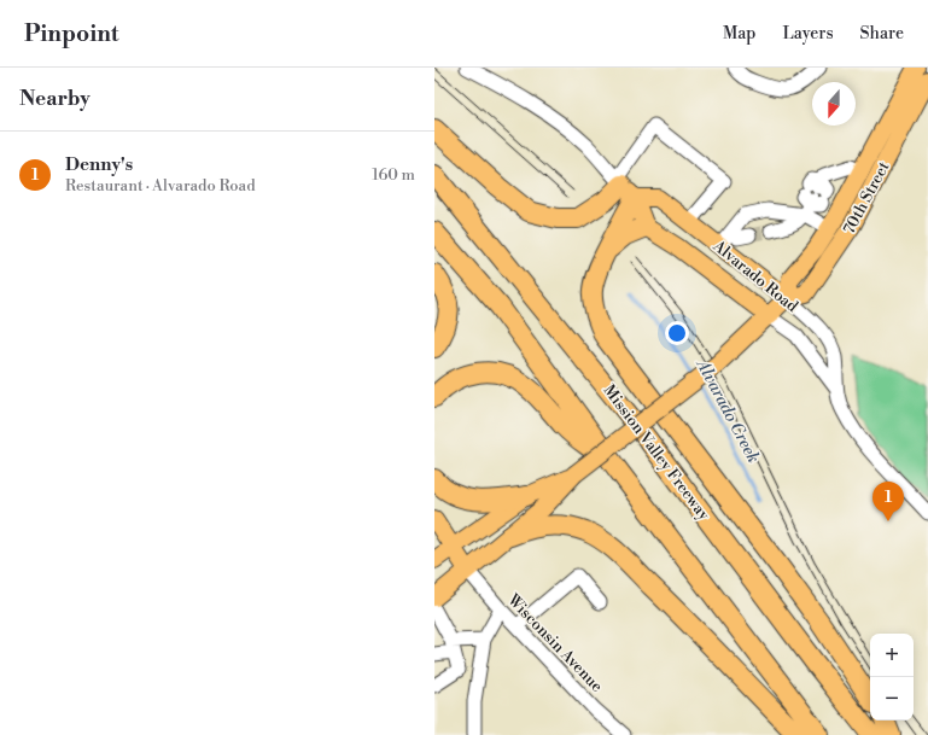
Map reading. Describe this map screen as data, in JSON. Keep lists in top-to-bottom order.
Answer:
{
  "streets": {
    "highway": ["Mission Valley Freeway"],
    "main road": ["70th Street", "Alvarado Road"],
    "street": ["Wisconsin Avenue"]
  },
  "crossings": [
    ["70th Street", "Alvarado Road"]
  ],
  "water": ["Alvarado Creek"],
  "north": "bottom",
  "page": {
    "header": "Pinpoint",
    "nav": ["Map", "Layers", "Share"],
    "heading": "Nearby",
    "list": [
      {
        "mark": "1",
        "name": "Denny's",
        "note": "Restaurant · Alvarado Road",
        "value": "160 m"
      }
    ],
    "pins": "1",
    "map_buttons": ["+", "−"]
  }
}
